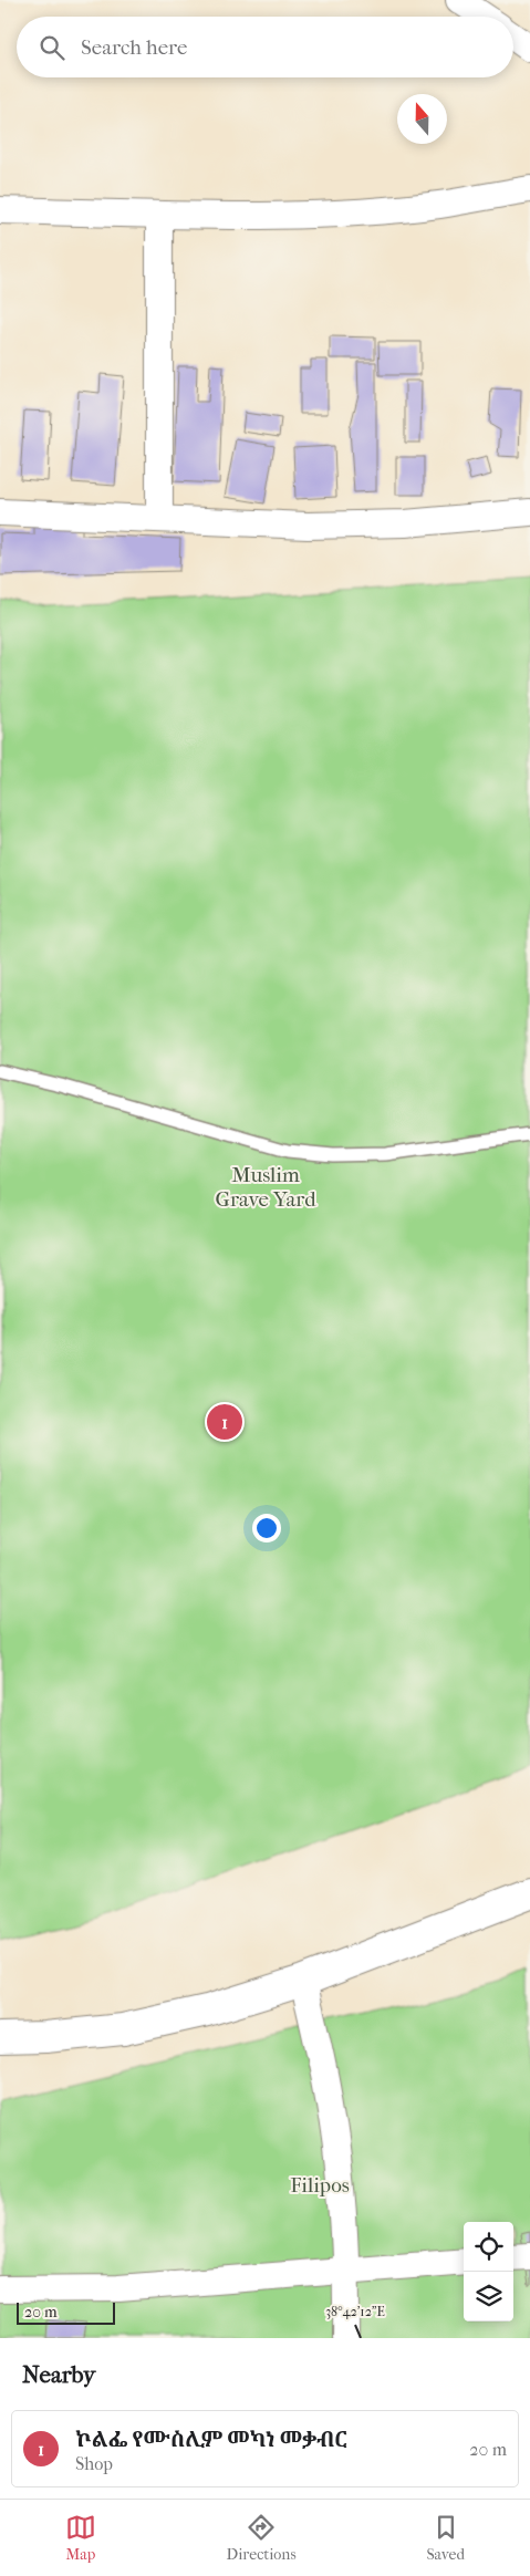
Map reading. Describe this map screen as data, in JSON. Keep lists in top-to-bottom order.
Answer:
{
  "parks": ["Muslim Grave Yard", "Filipos"],
  "scale_bar": "20 m",
  "north": "top",
  "page": {
    "search": "Search here",
    "pins": "1",
    "scale": "20 m",
    "heading": "Nearby",
    "list": [
      {
        "mark": "1",
        "name": "ኮልፌ የሙስሊም መካነ መቃብር",
        "note": "Shop",
        "value": "20 m"
      }
    ],
    "nav": ["Map", "Directions", "Saved"]
  },
  "coordinates": ["38°42'12\"E"]
}
